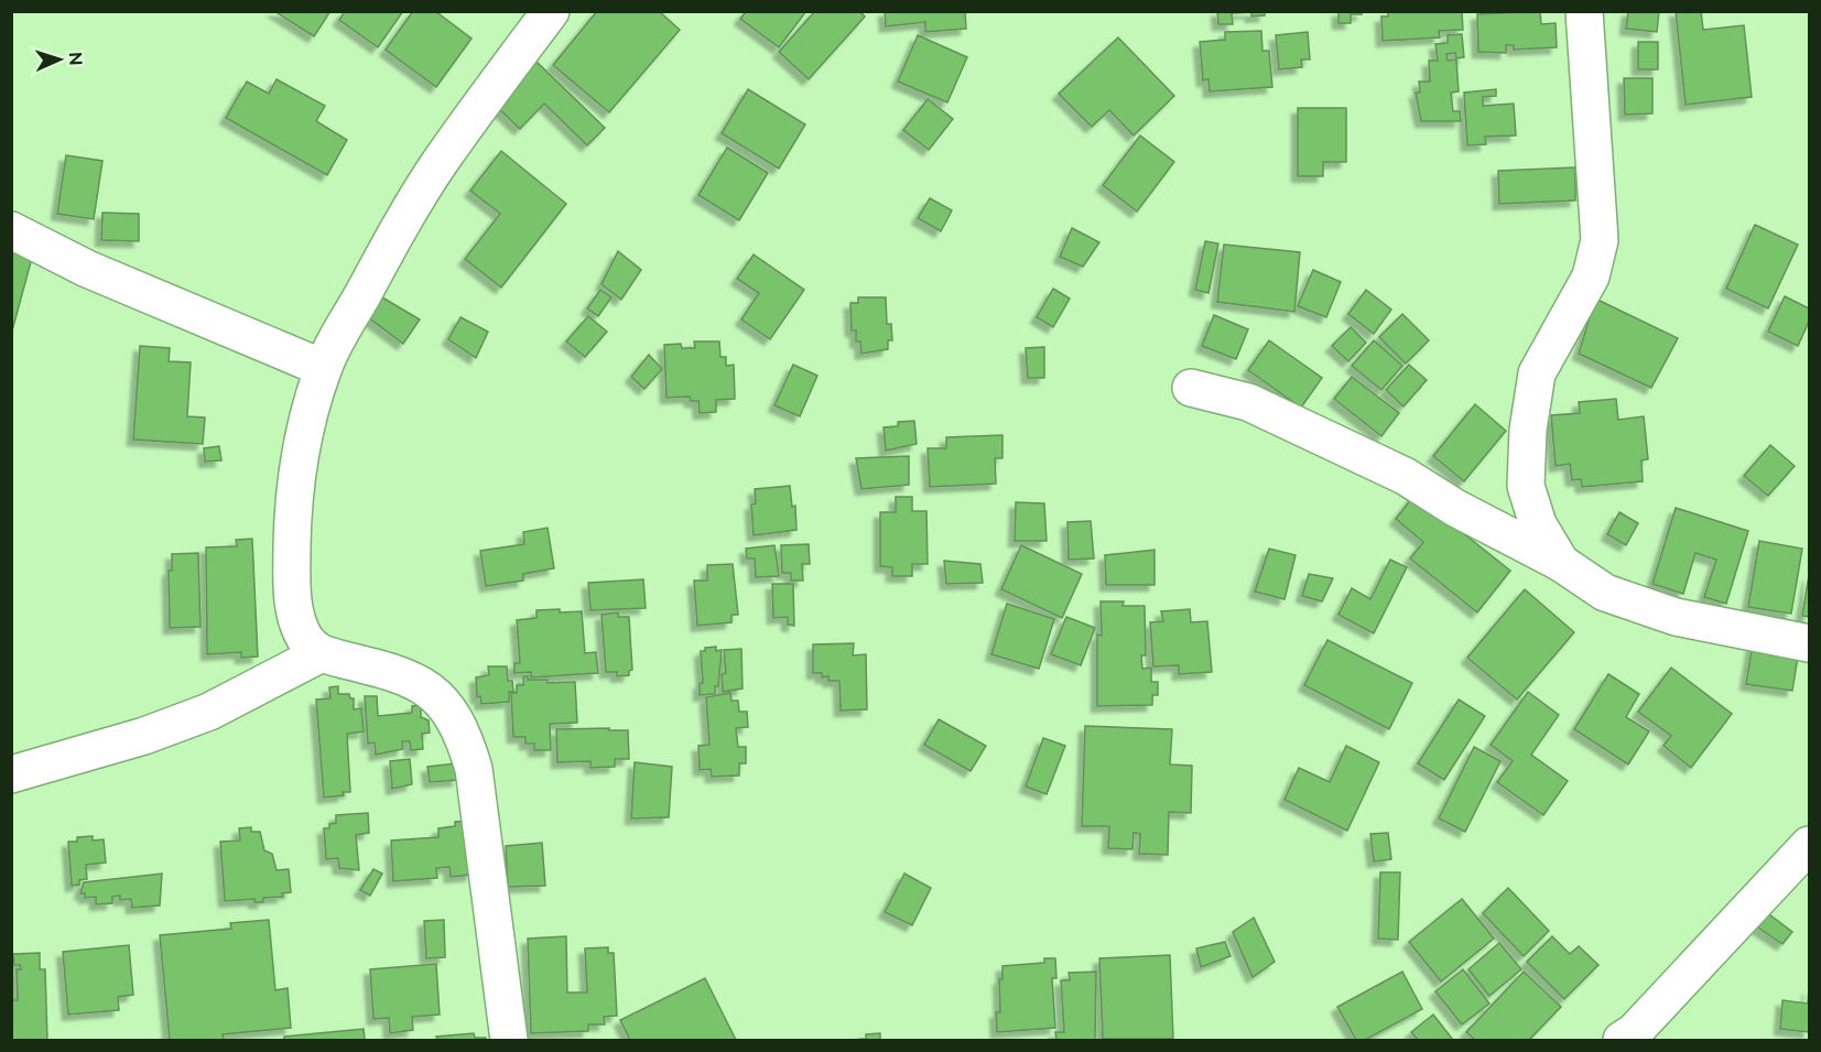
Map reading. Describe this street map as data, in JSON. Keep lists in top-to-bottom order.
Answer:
{
  "north": "right"
}
